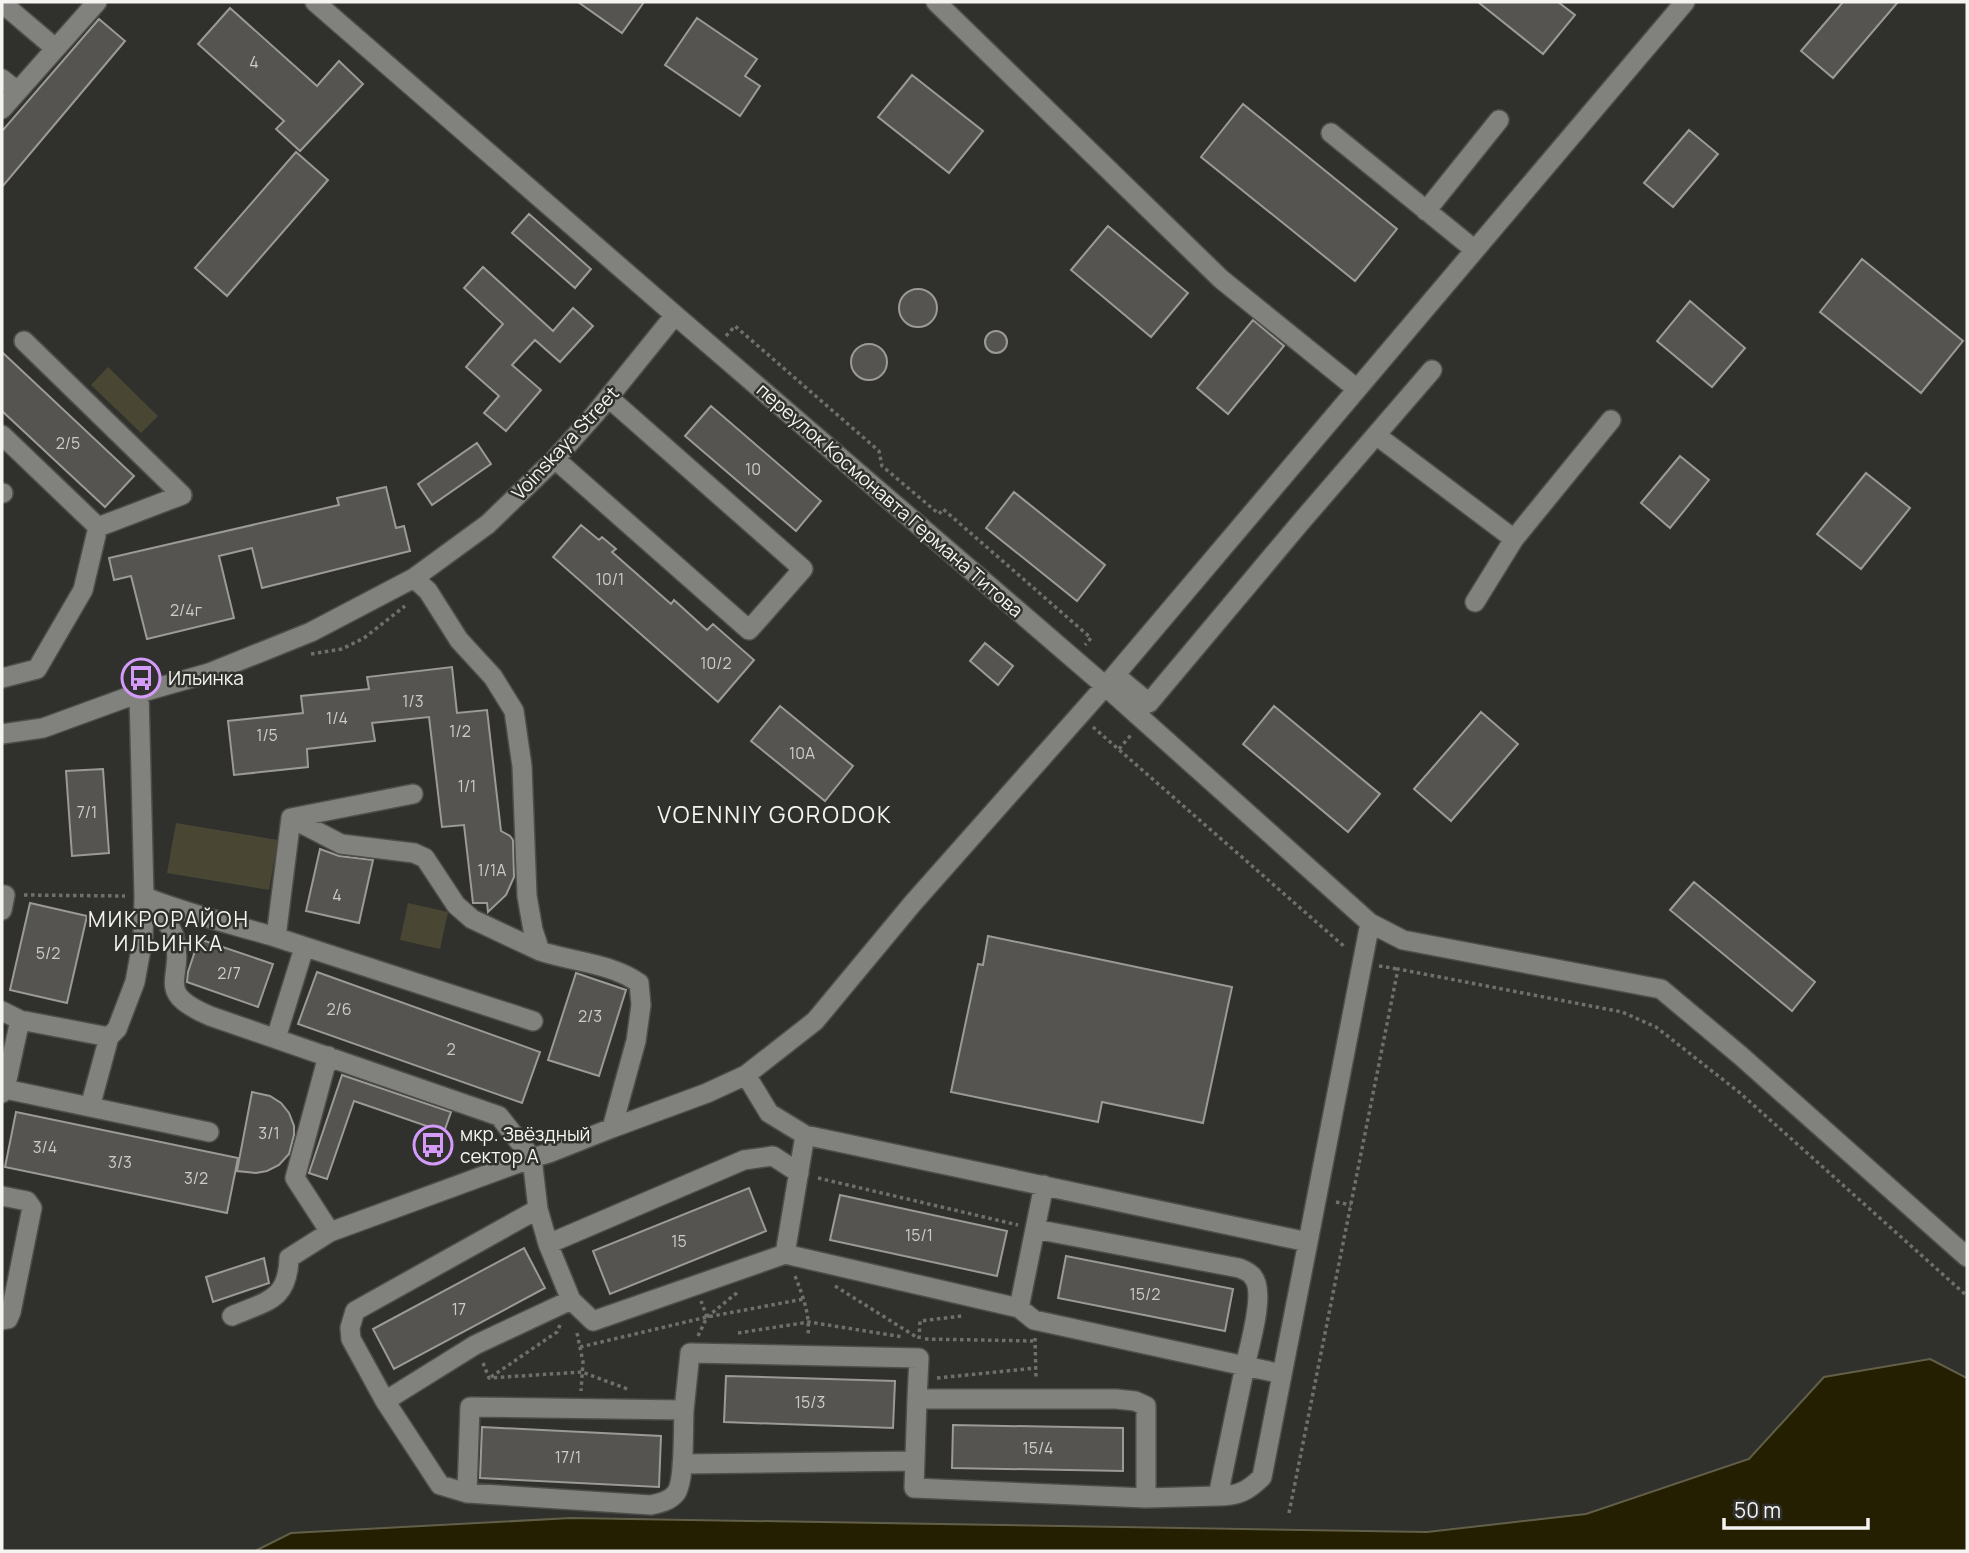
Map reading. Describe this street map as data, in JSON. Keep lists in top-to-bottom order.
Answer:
{
  "streets": {
    "street": ["Voinskaya Street", "переулок Космонавта Германа Титова"]
  },
  "crossings": [
    ["Voinskaya Street", "переулок Космонавта Германа Титова"]
  ],
  "districts": ["VOENNIY GORODOK", "МИКРОРАЙОН ИЛЬИНКА"],
  "places": {
    "bus stop": ["Ильинка", "мкр. Звёздный сектор А"]
  },
  "house_numbers": [
    "4",
    "2/5",
    "10",
    "10/1",
    "2/4г",
    "10/2",
    "1/3",
    "1/4",
    "1/2",
    "1/5",
    "10А",
    "1/1",
    "7/1",
    "1/1А",
    "4",
    "5/2",
    "2/7",
    "2/6",
    "2/3",
    "2",
    "3/1",
    "3/4",
    "3/3",
    "3/2",
    "15/1",
    "15",
    "15/2",
    "17",
    "15/3",
    "15/4",
    "17/1"
  ],
  "scale_bar": "50 m"
}
